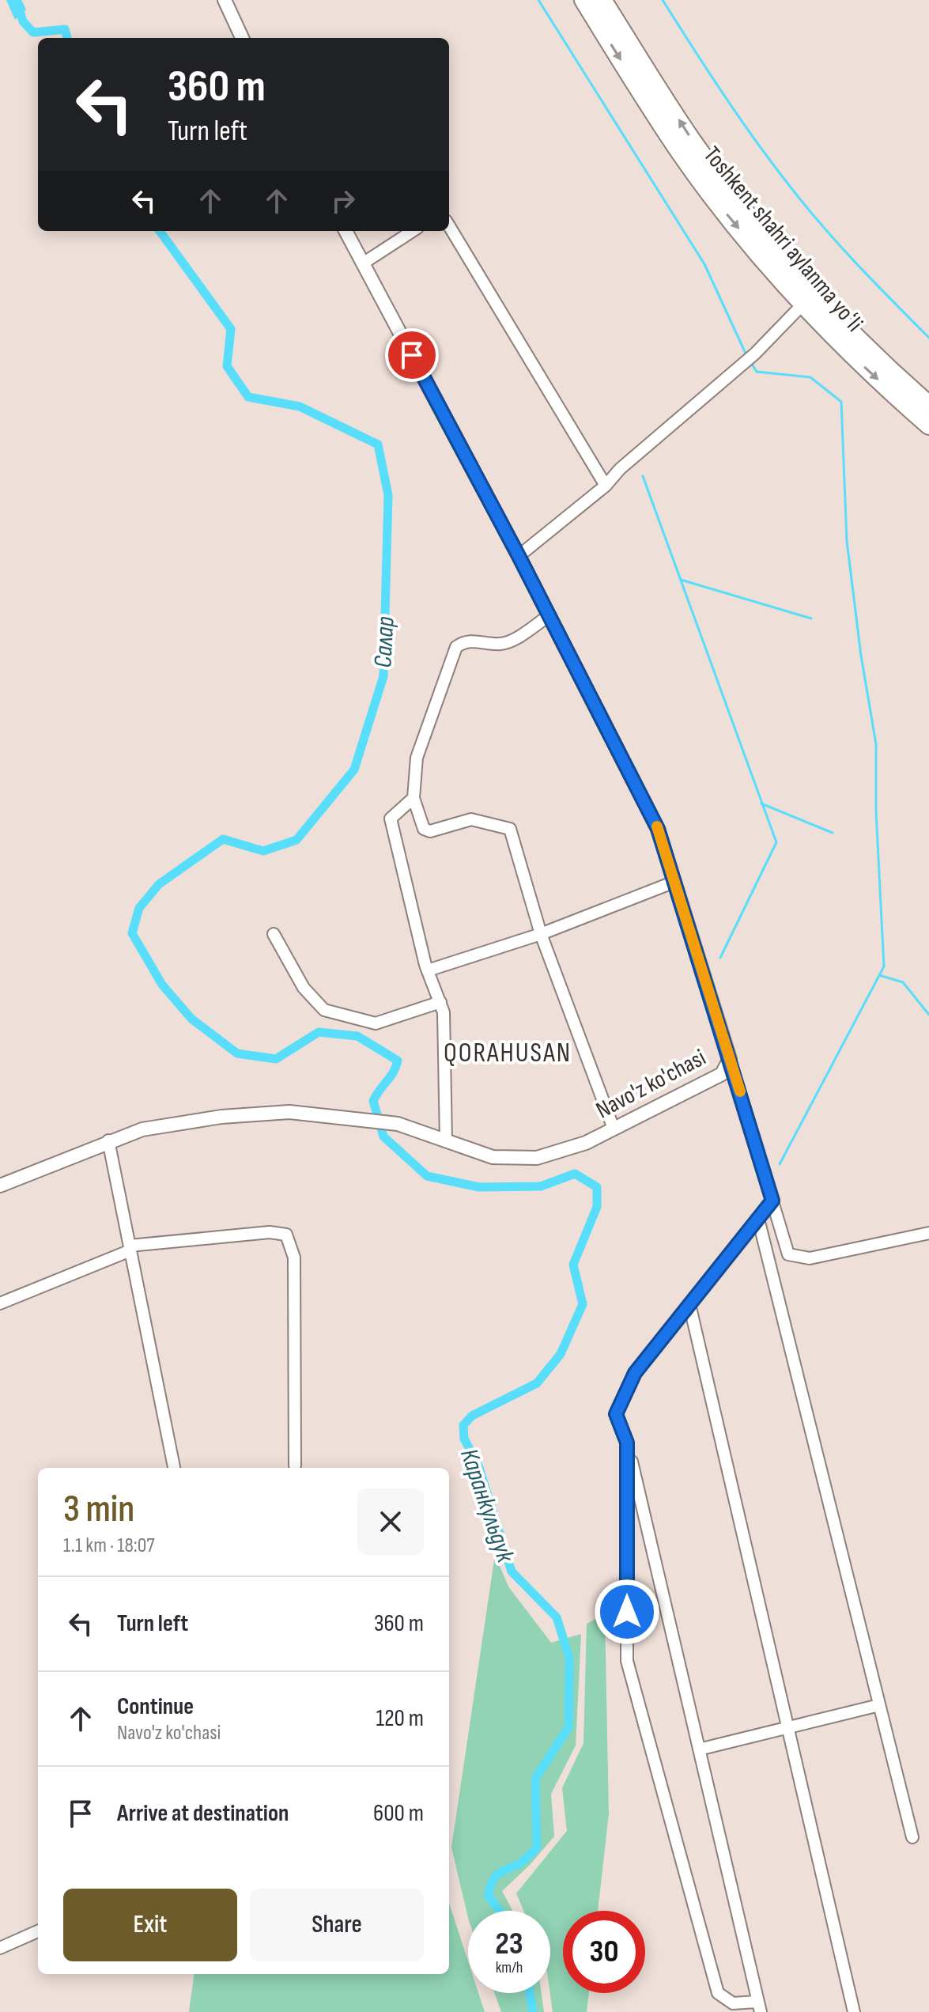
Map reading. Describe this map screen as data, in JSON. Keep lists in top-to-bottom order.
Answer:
{
  "streets": {
    "highway": ["Toshkent shahri aylanma yoʻli"],
    "street": ["Navo'z ko'chasi"]
  },
  "districts": ["QORAHUSAN"],
  "water": ["Салар", "Каранкульдук"],
  "page": {
    "turn": ["360 m", "Turn left"],
    "heading": ["3 min", "1.1 km · 18:07"],
    "list": [
      {
        "name": "Turn left",
        "value": "360 m"
      },
      {
        "name": "Continue",
        "note": "Navo'z ko'chasi",
        "value": "120 m"
      },
      {
        "name": "Arrive at destination",
        "value": "600 m"
      }
    ],
    "buttons": ["Exit", "Share"],
    "speed": "23 km/h",
    "limit": "30"
  }
}
